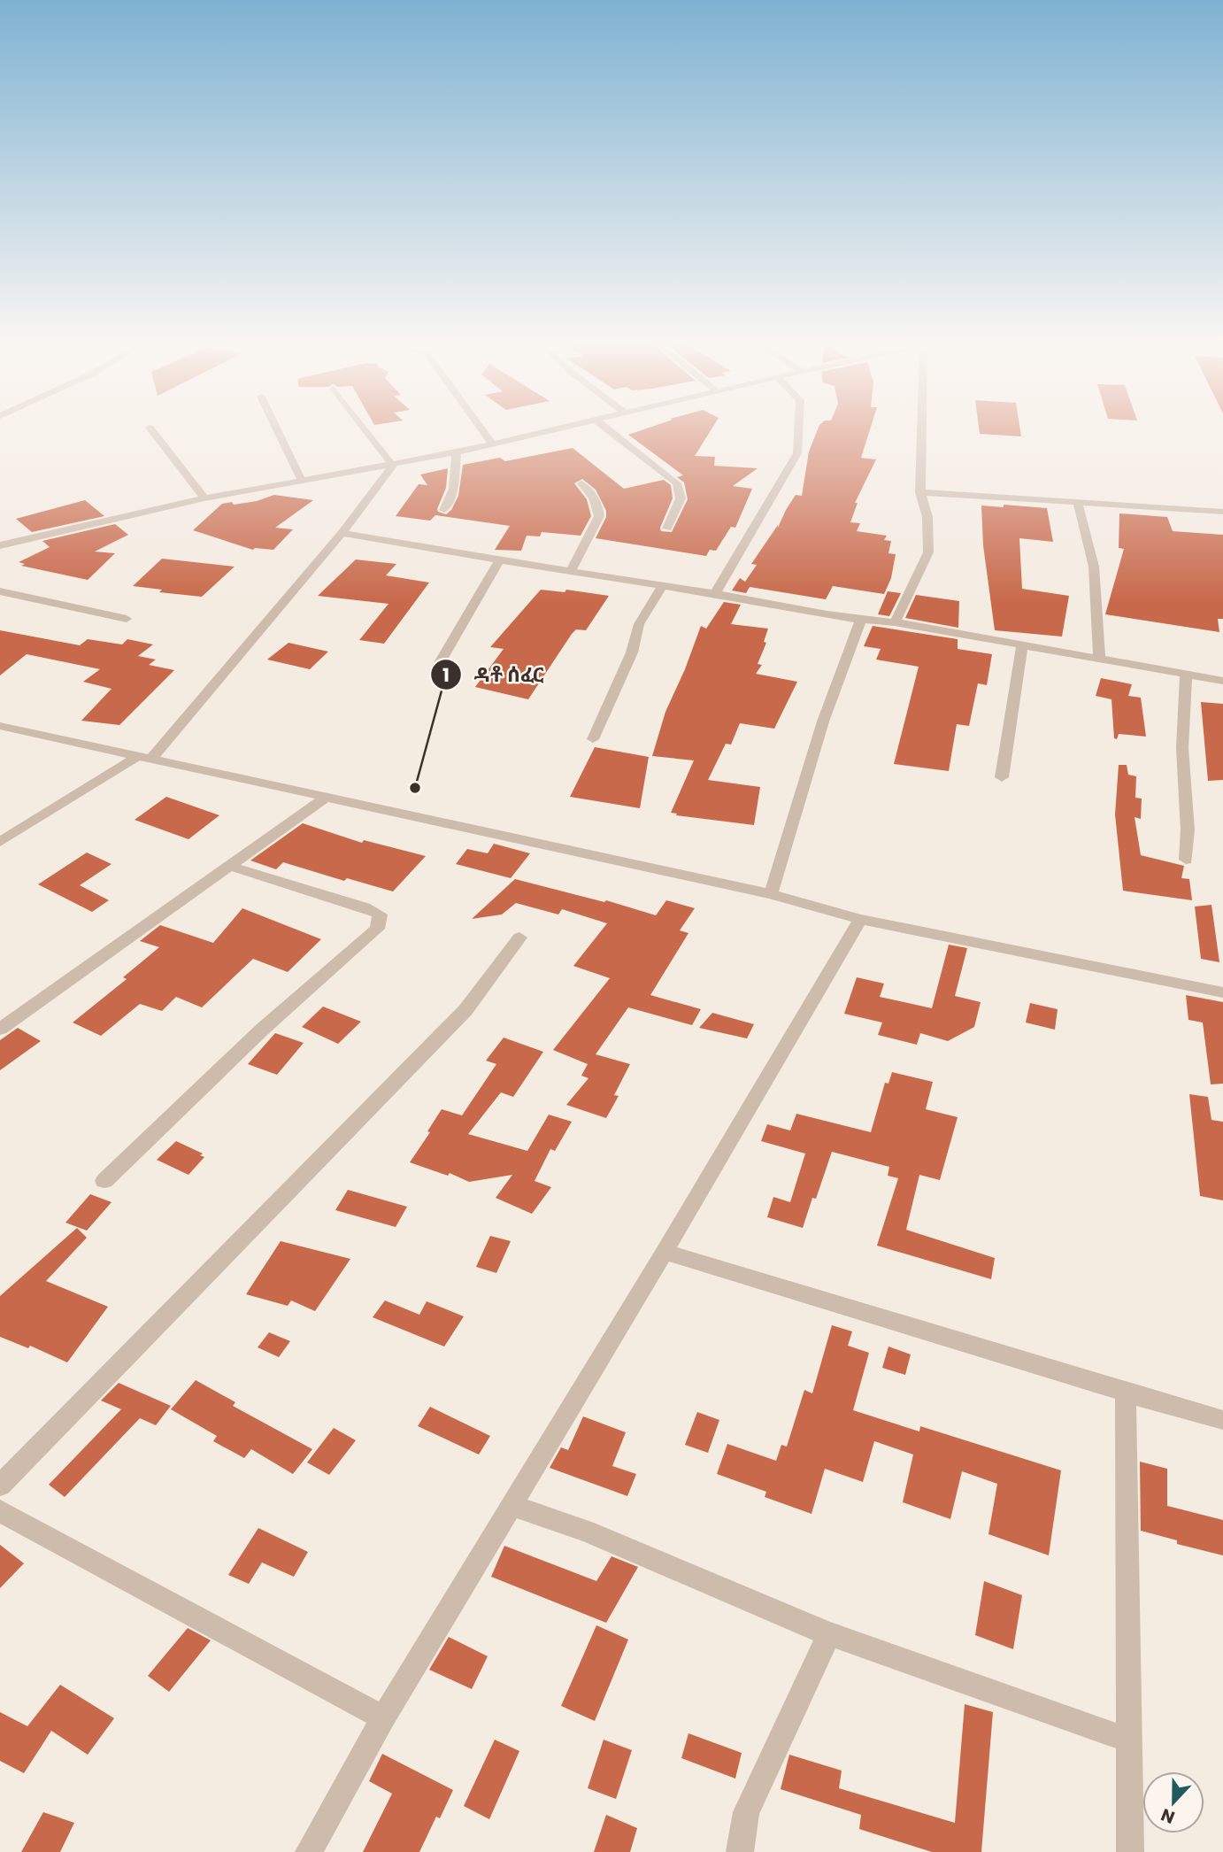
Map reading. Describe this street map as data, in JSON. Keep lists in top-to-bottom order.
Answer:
{
  "places": ["ዳቶ ሰፈር"],
  "north": "bottom"
}
